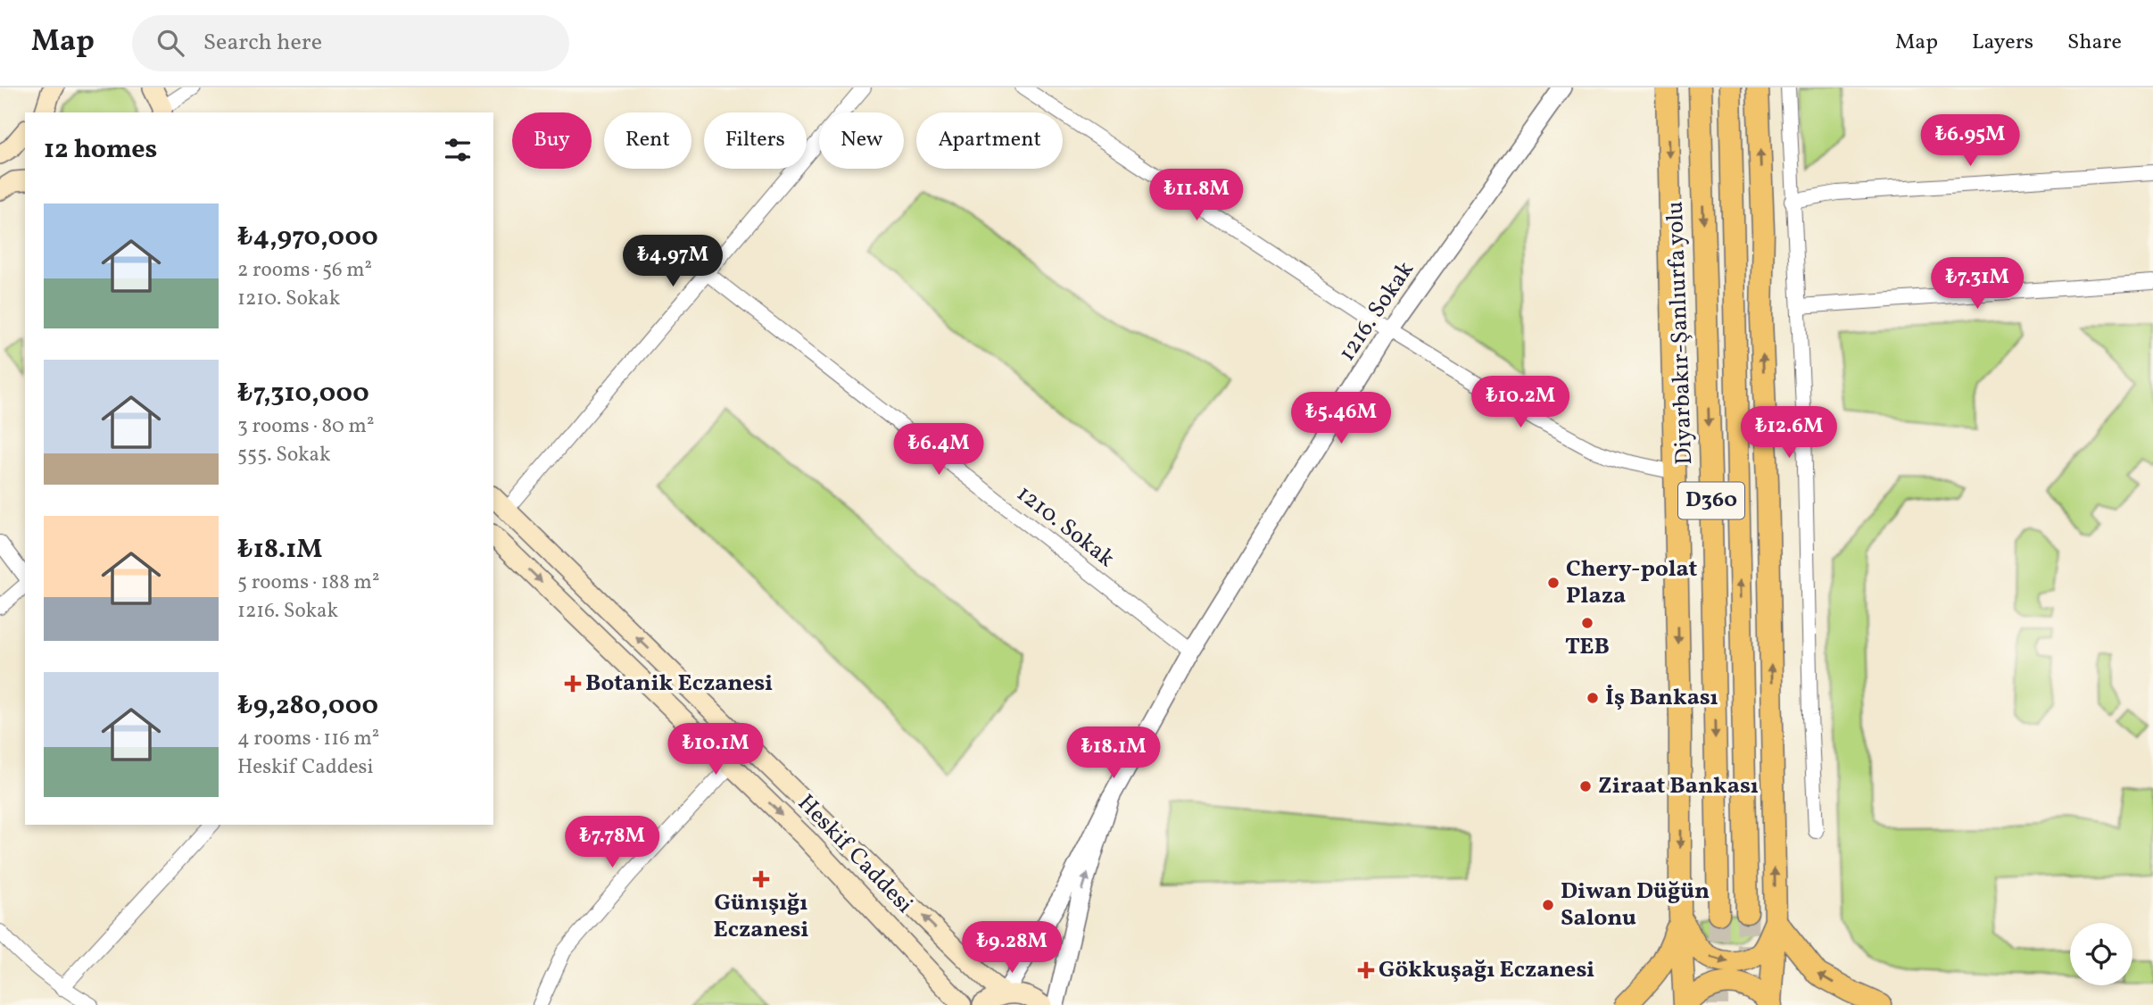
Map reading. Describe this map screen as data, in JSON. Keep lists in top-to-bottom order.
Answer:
{
  "streets": {
    "highway": ["Diyarbakır-Şanlıurfa yolu", "D360"],
    "main road": ["Heskif Caddesi"],
    "street": ["1216. Sokak", "1210. Sokak"]
  },
  "crossings": [
    ["1216. Sokak", "1210. Sokak"]
  ],
  "places": {
    "other": [
      "Chery-polat Plaza",
      "TEB",
      "İş Bankası",
      "Ziraat Bankası",
      "Diwan Düğün Salonu"
    ],
    "health": ["Botanik Eczanesi", "Günışığı Eczanesi", "Gökkuşağı Eczanesi"]
  },
  "page": {
    "header": "Map",
    "search": "Search here",
    "nav": ["Map", "Layers", "Share"],
    "chip": [
      "Buy",
      "Rent",
      "Filters",
      "New",
      "Apartment"
    ],
    "heading": "12 homes",
    "price": [
      "₺6.95M",
      "₺11.8M",
      "₺4.97M",
      "₺7.31M",
      "₺10.2M",
      "₺5.46M",
      "₺12.6M",
      "₺6.4M",
      "₺10.1M",
      "₺18.1M",
      "₺7.78M",
      "₺9.28M"
    ],
    "list": [
      {
        "name": "₺4,970,000",
        "note": "2 rooms · 56 m² · 1210. Sokak"
      },
      {
        "name": "₺7,310,000",
        "note": "3 rooms · 80 m² · 555. Sokak"
      },
      {
        "name": "₺18.1M",
        "note": "5 rooms · 188 m² · 1216. Sokak"
      },
      {
        "name": "₺9,280,000",
        "note": "4 rooms · 116 m² · Heskif Caddesi"
      }
    ]
  }
}
